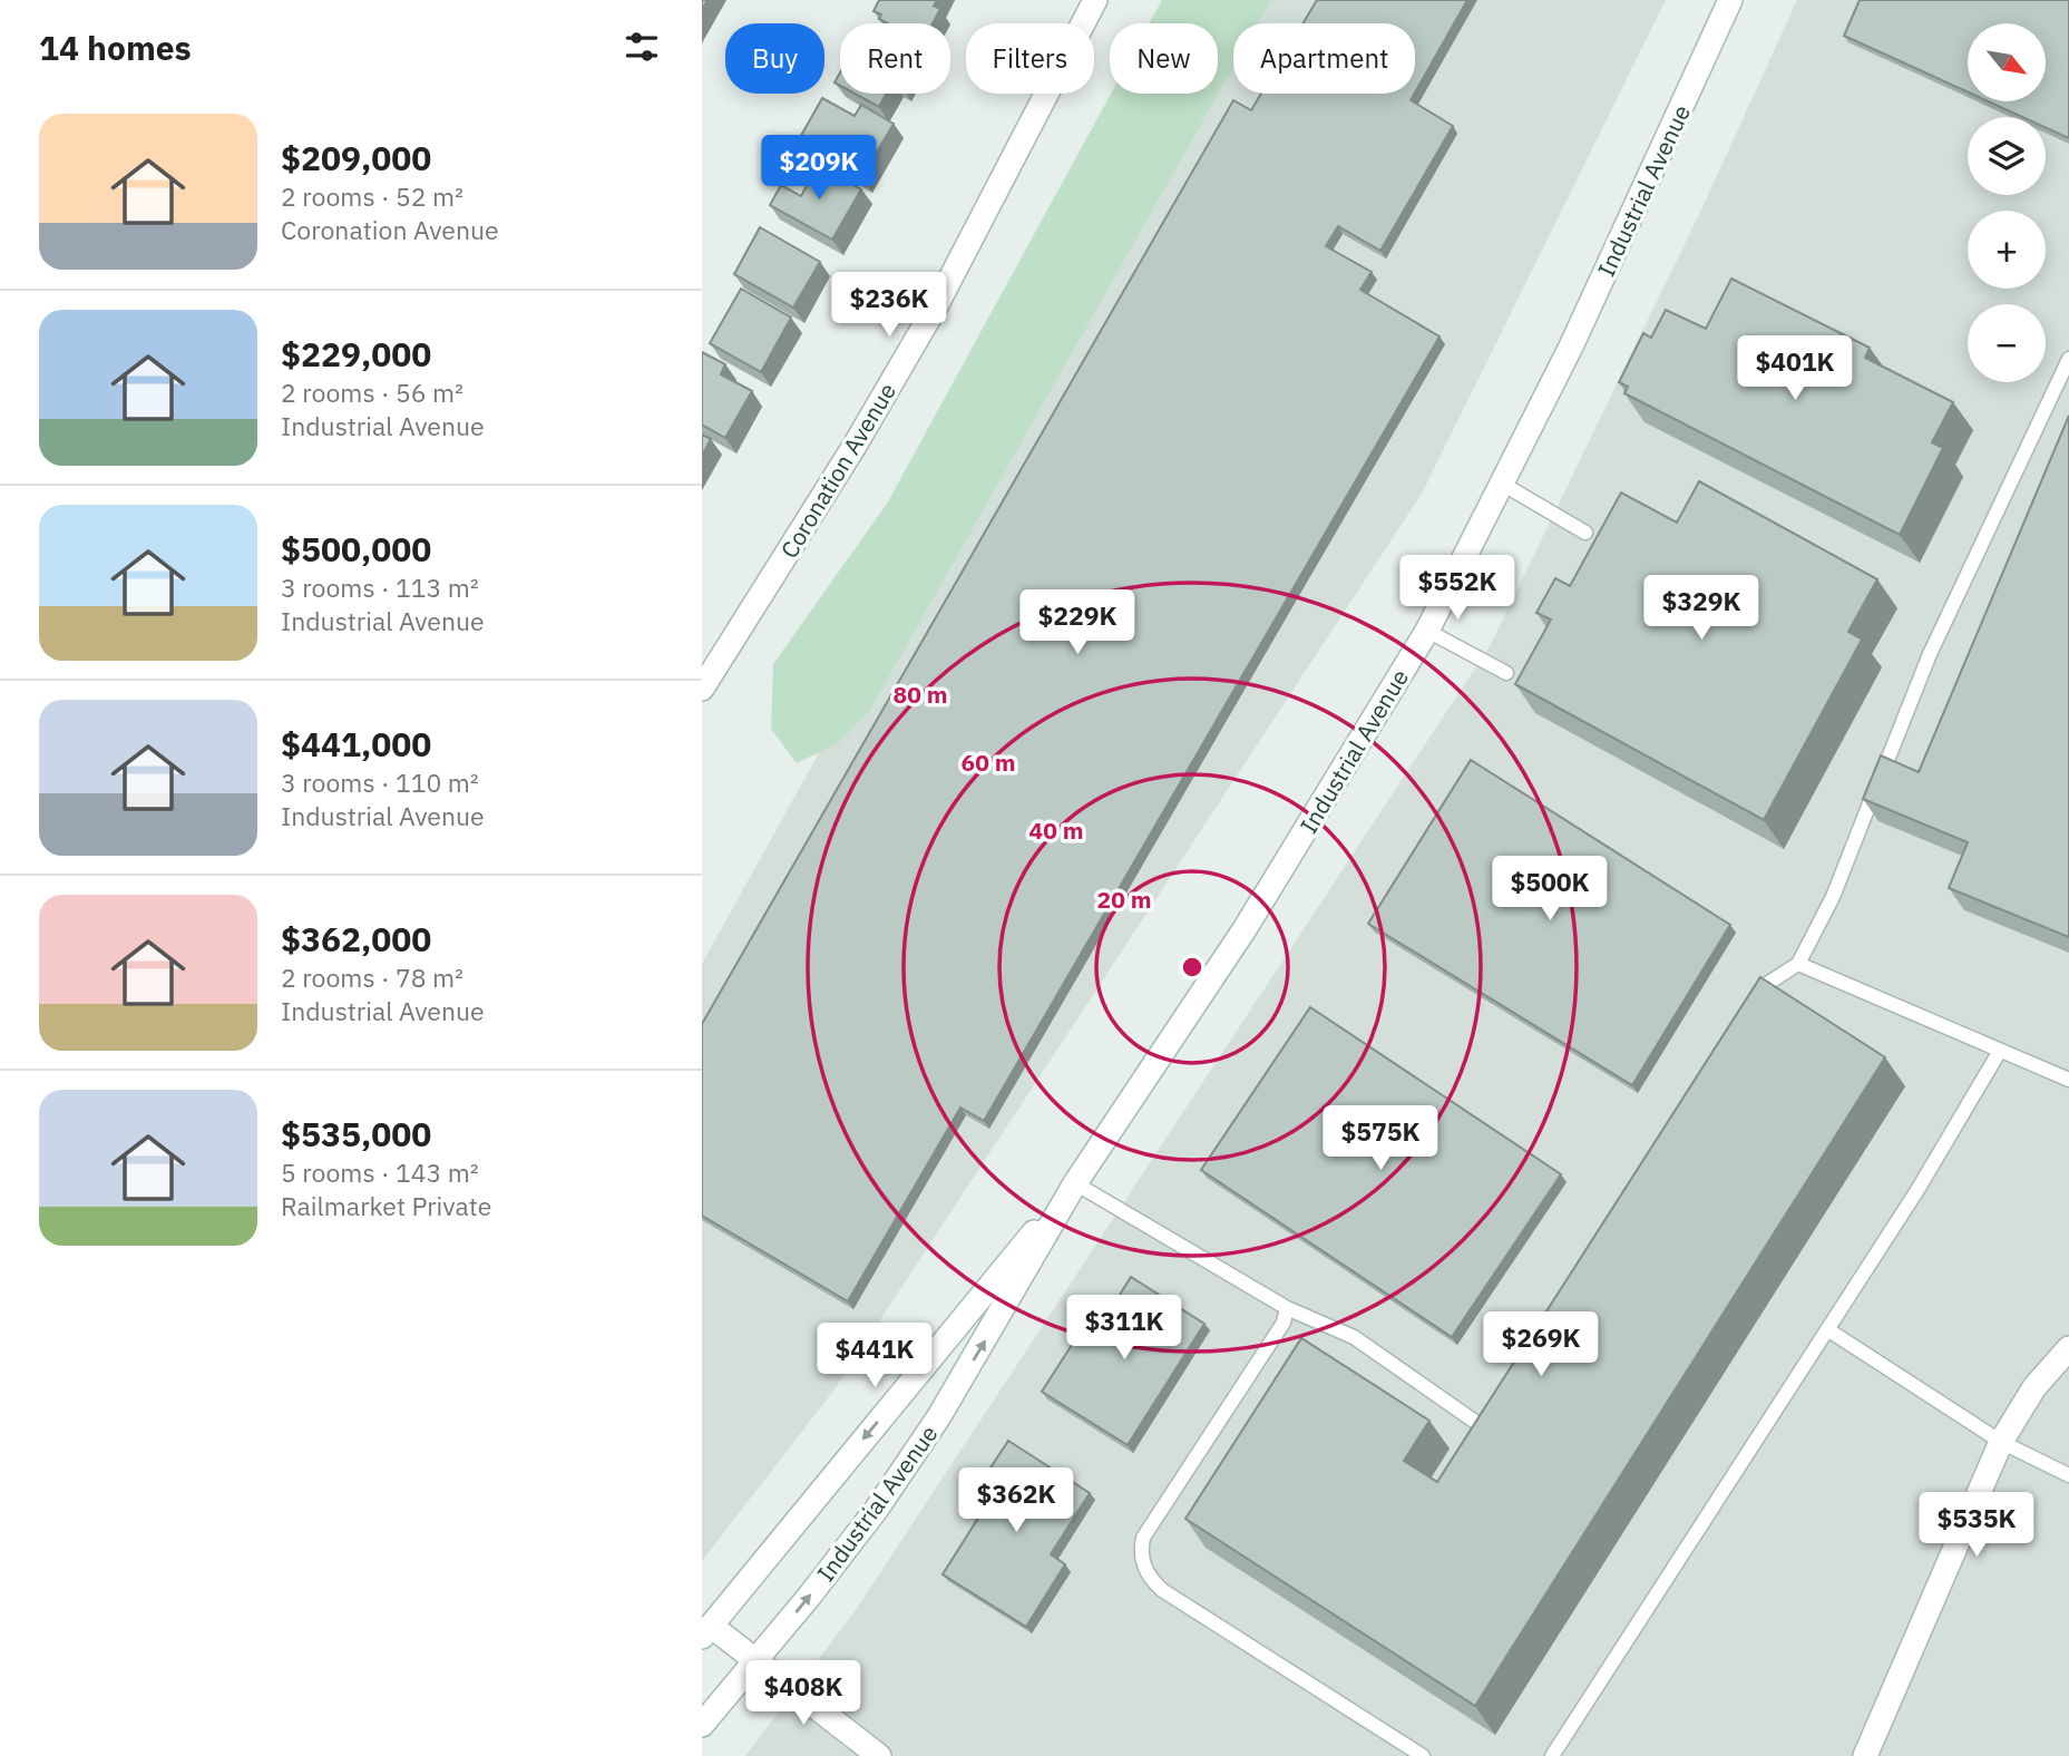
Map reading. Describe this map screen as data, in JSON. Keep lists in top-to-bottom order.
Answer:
{
  "streets": {
    "main road": ["Industrial Avenue", "Coronation Avenue"]
  },
  "north": "bottom right",
  "page": {
    "heading": "14 homes",
    "map_buttons": ["+", "−"],
    "chip": [
      "Buy",
      "Rent",
      "Filters",
      "New",
      "Apartment"
    ],
    "list": [
      {
        "name": "$209,000",
        "note": "2 rooms · 52 m² · Coronation Avenue"
      },
      {
        "name": "$229,000",
        "note": "2 rooms · 56 m² · Industrial Avenue"
      },
      {
        "name": "$500,000",
        "note": "3 rooms · 113 m² · Industrial Avenue"
      },
      {
        "name": "$441,000",
        "note": "3 rooms · 110 m² · Industrial Avenue"
      },
      {
        "name": "$362,000",
        "note": "2 rooms · 78 m² · Industrial Avenue"
      },
      {
        "name": "$535,000",
        "note": "5 rooms · 143 m² · Railmarket Private"
      }
    ],
    "price": [
      "$209K",
      "$236K",
      "$401K",
      "$552K",
      "$329K",
      "$229K",
      "$500K",
      "$575K",
      "$311K",
      "$269K",
      "$441K",
      "$362K",
      "$535K",
      "$408K"
    ]
  },
  "rings": [
    "80 m",
    "60 m",
    "40 m",
    "20 m"
  ]
}
